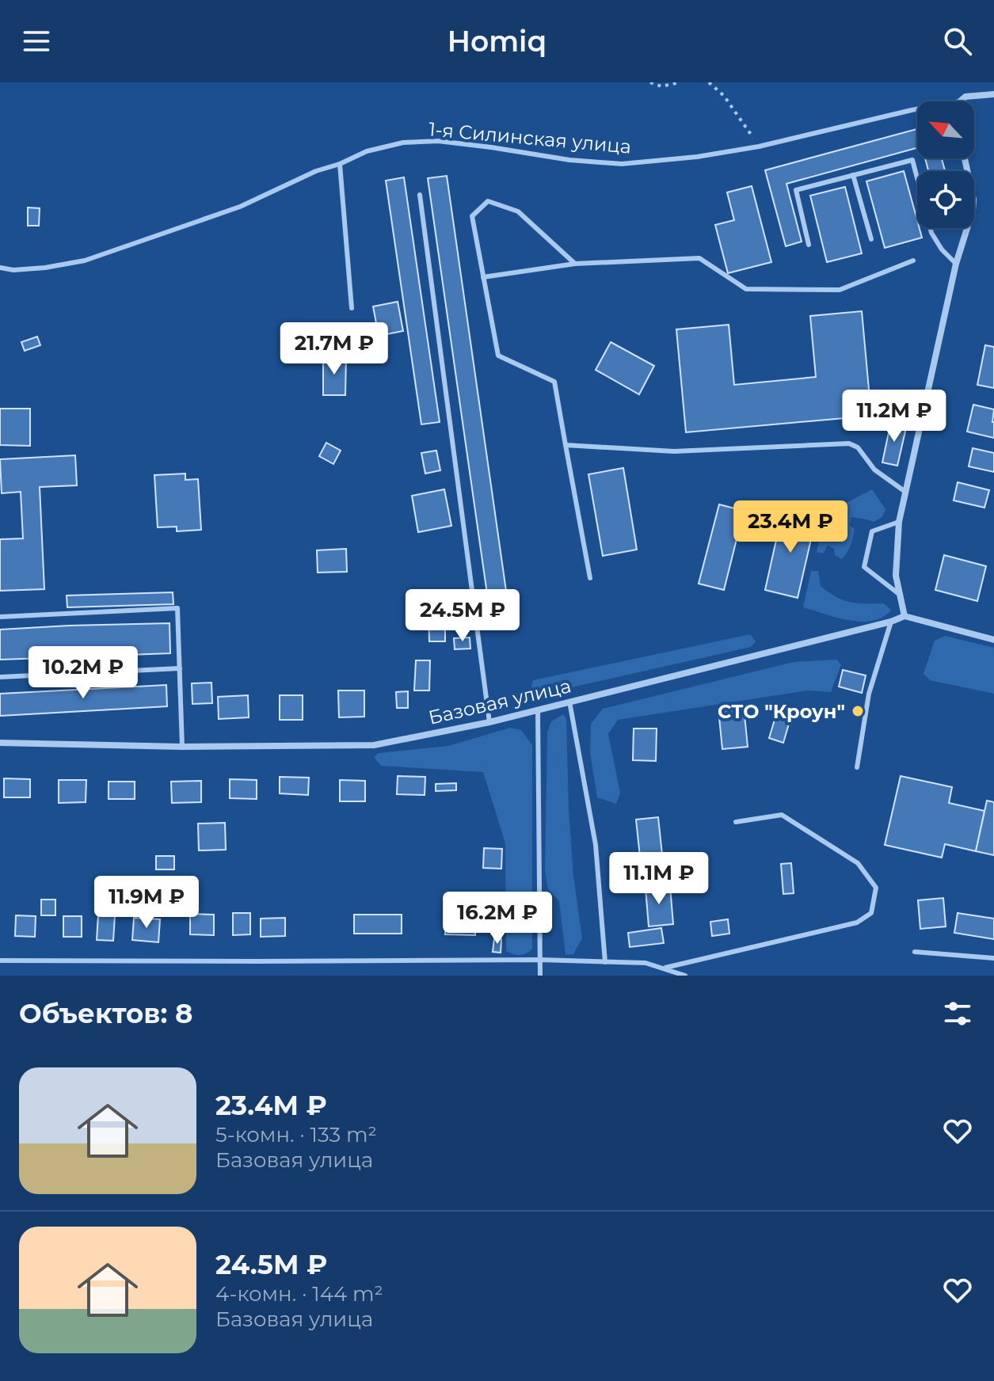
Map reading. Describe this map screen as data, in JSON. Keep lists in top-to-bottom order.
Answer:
{
  "streets": {
    "street": ["Базовая улица"],
    "lane": ["1-я Силинская улица"]
  },
  "places": ["СТО \"Кроун\""],
  "north": "top left",
  "page": {
    "header": "Homiq",
    "price": [
      "21.7M ₽",
      "11.2M ₽",
      "23.4M ₽",
      "24.5M ₽",
      "10.2M ₽",
      "11.1M ₽",
      "11.9M ₽",
      "16.2M ₽"
    ],
    "heading": "Объектов: 8",
    "list": [
      {
        "name": "23.4M ₽",
        "note": "5-комн. · 133 m² · Базовая улица"
      },
      {
        "name": "24.5M ₽",
        "note": "4-комн. · 144 m² · Базовая улица"
      }
    ]
  }
}
